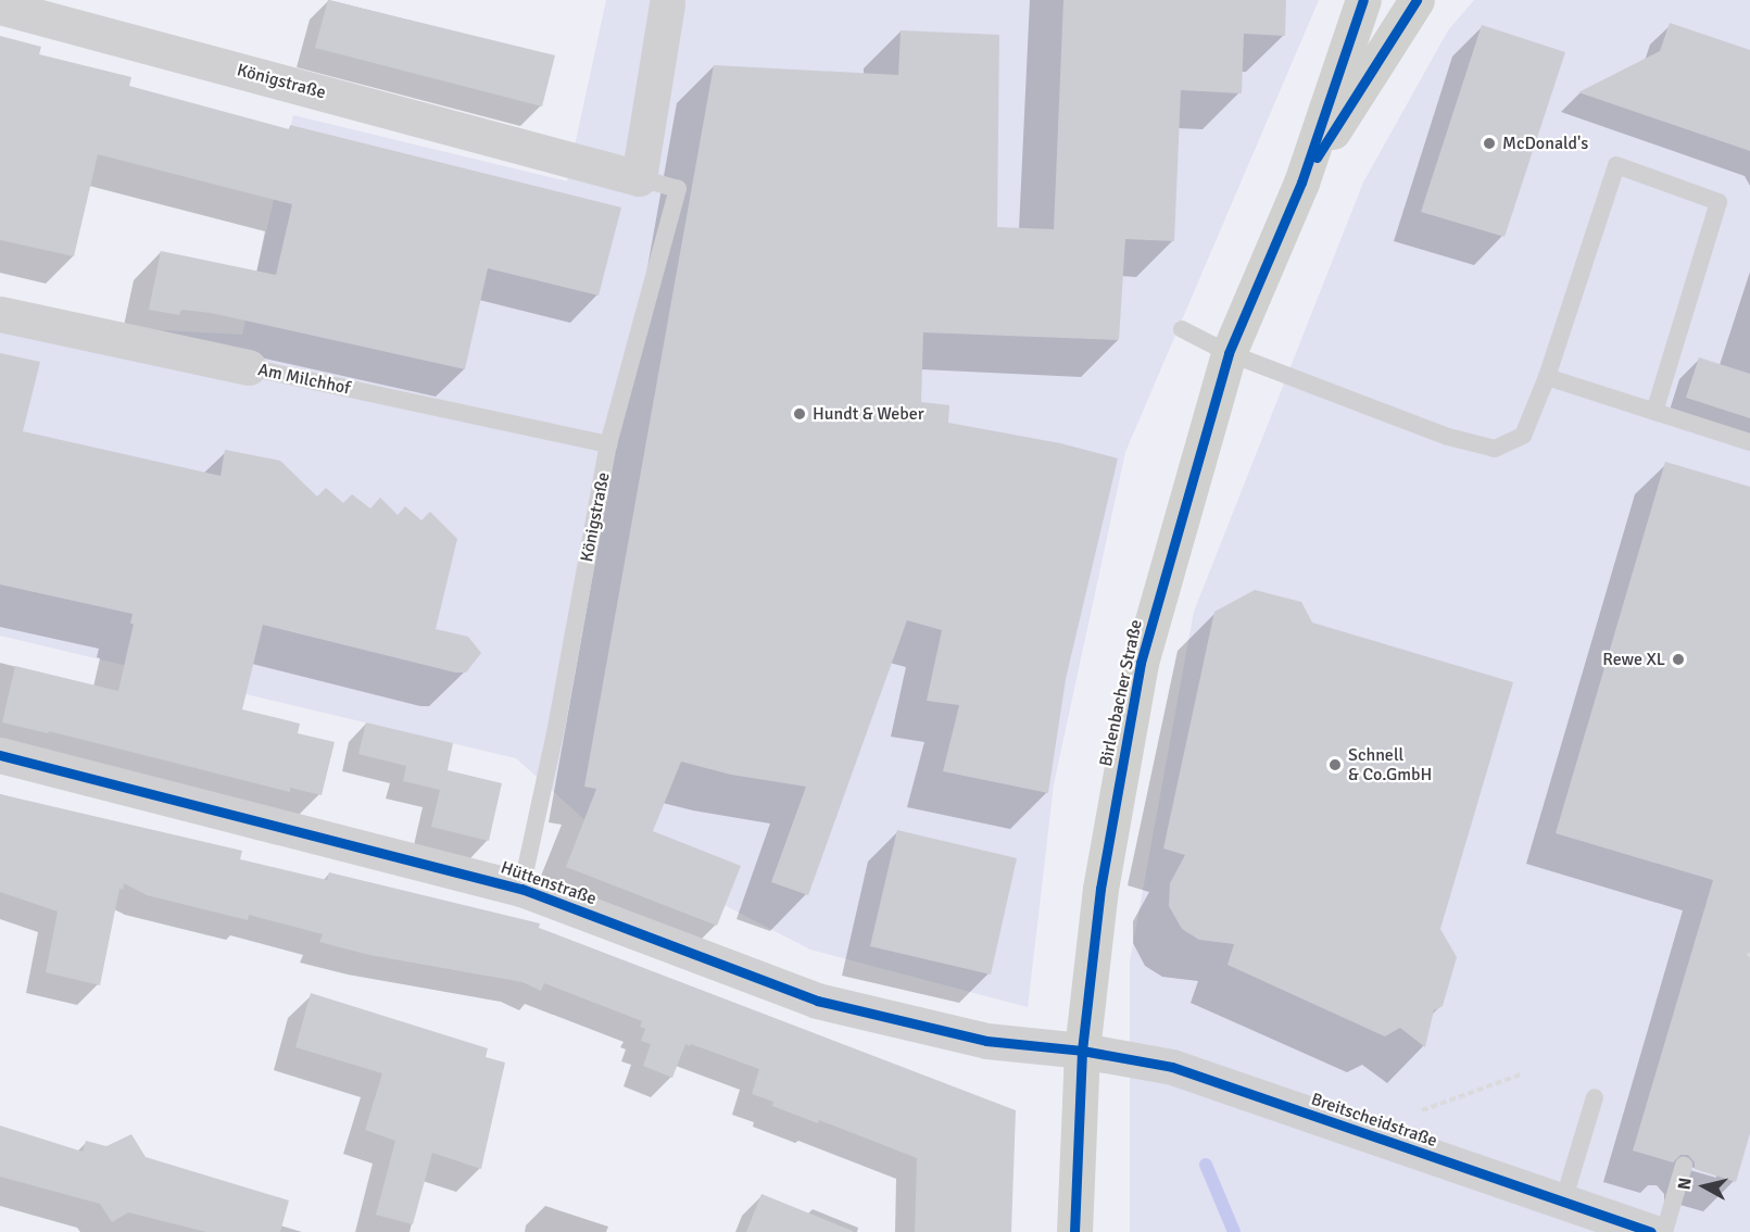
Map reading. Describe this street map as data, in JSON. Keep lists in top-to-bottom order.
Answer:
{
  "streets": {
    "main road": ["Birlenbacher Straße"],
    "street": [
      "Königstraße",
      "Am Milchhof",
      "Hüttenstraße",
      "Breitscheidstraße"
    ]
  },
  "crossings": [
    ["Königstraße", "Am Milchhof"],
    ["Königstraße", "Hüttenstraße"],
    ["Birlenbacher Straße", "Hüttenstraße"],
    ["Birlenbacher Straße", "Breitscheidstraße"],
    ["Hüttenstraße", "Breitscheidstraße"]
  ],
  "places": [
    "McDonald's",
    "Hundt & Weber",
    "Rewe XL",
    "Schnell & Co.GmbH"
  ],
  "north": "left"
}
